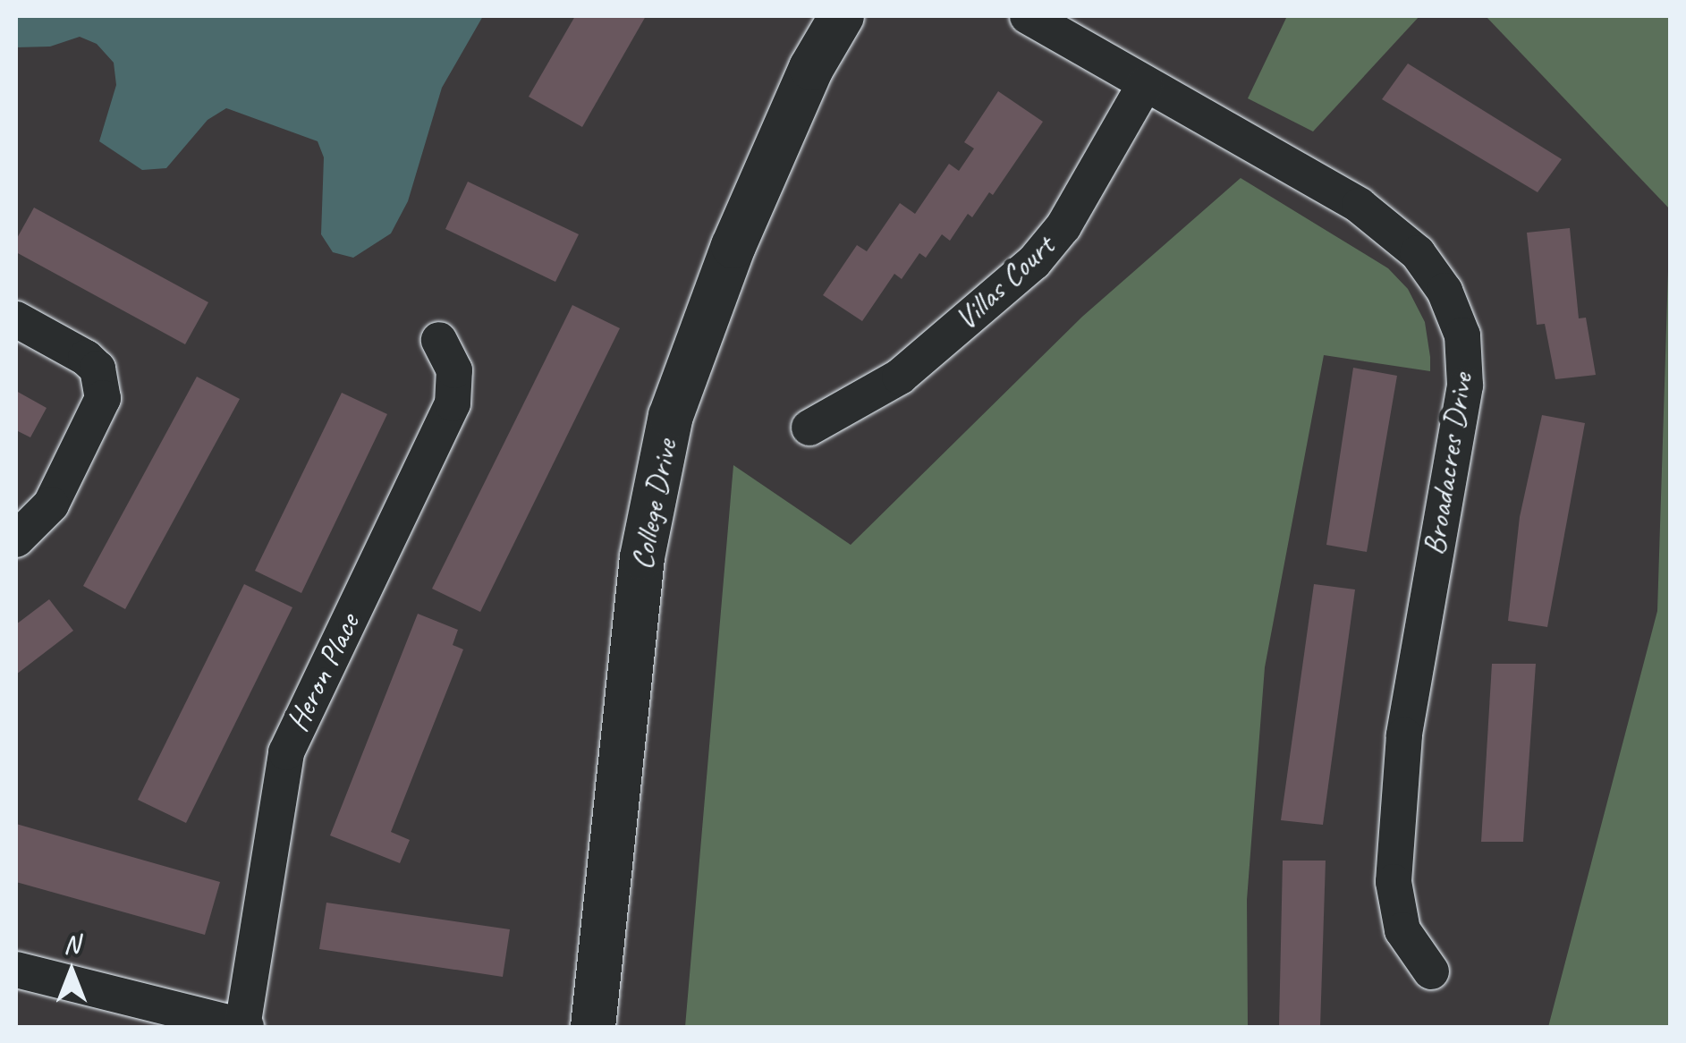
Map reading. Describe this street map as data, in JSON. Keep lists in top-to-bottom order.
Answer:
{
  "streets": {
    "main road": ["College Drive"],
    "street": ["Villas Court", "Broadacres Drive", "Heron Place"]
  },
  "crossings": [
    ["Villas Court", "Broadacres Drive"]
  ],
  "north": "top"
}
